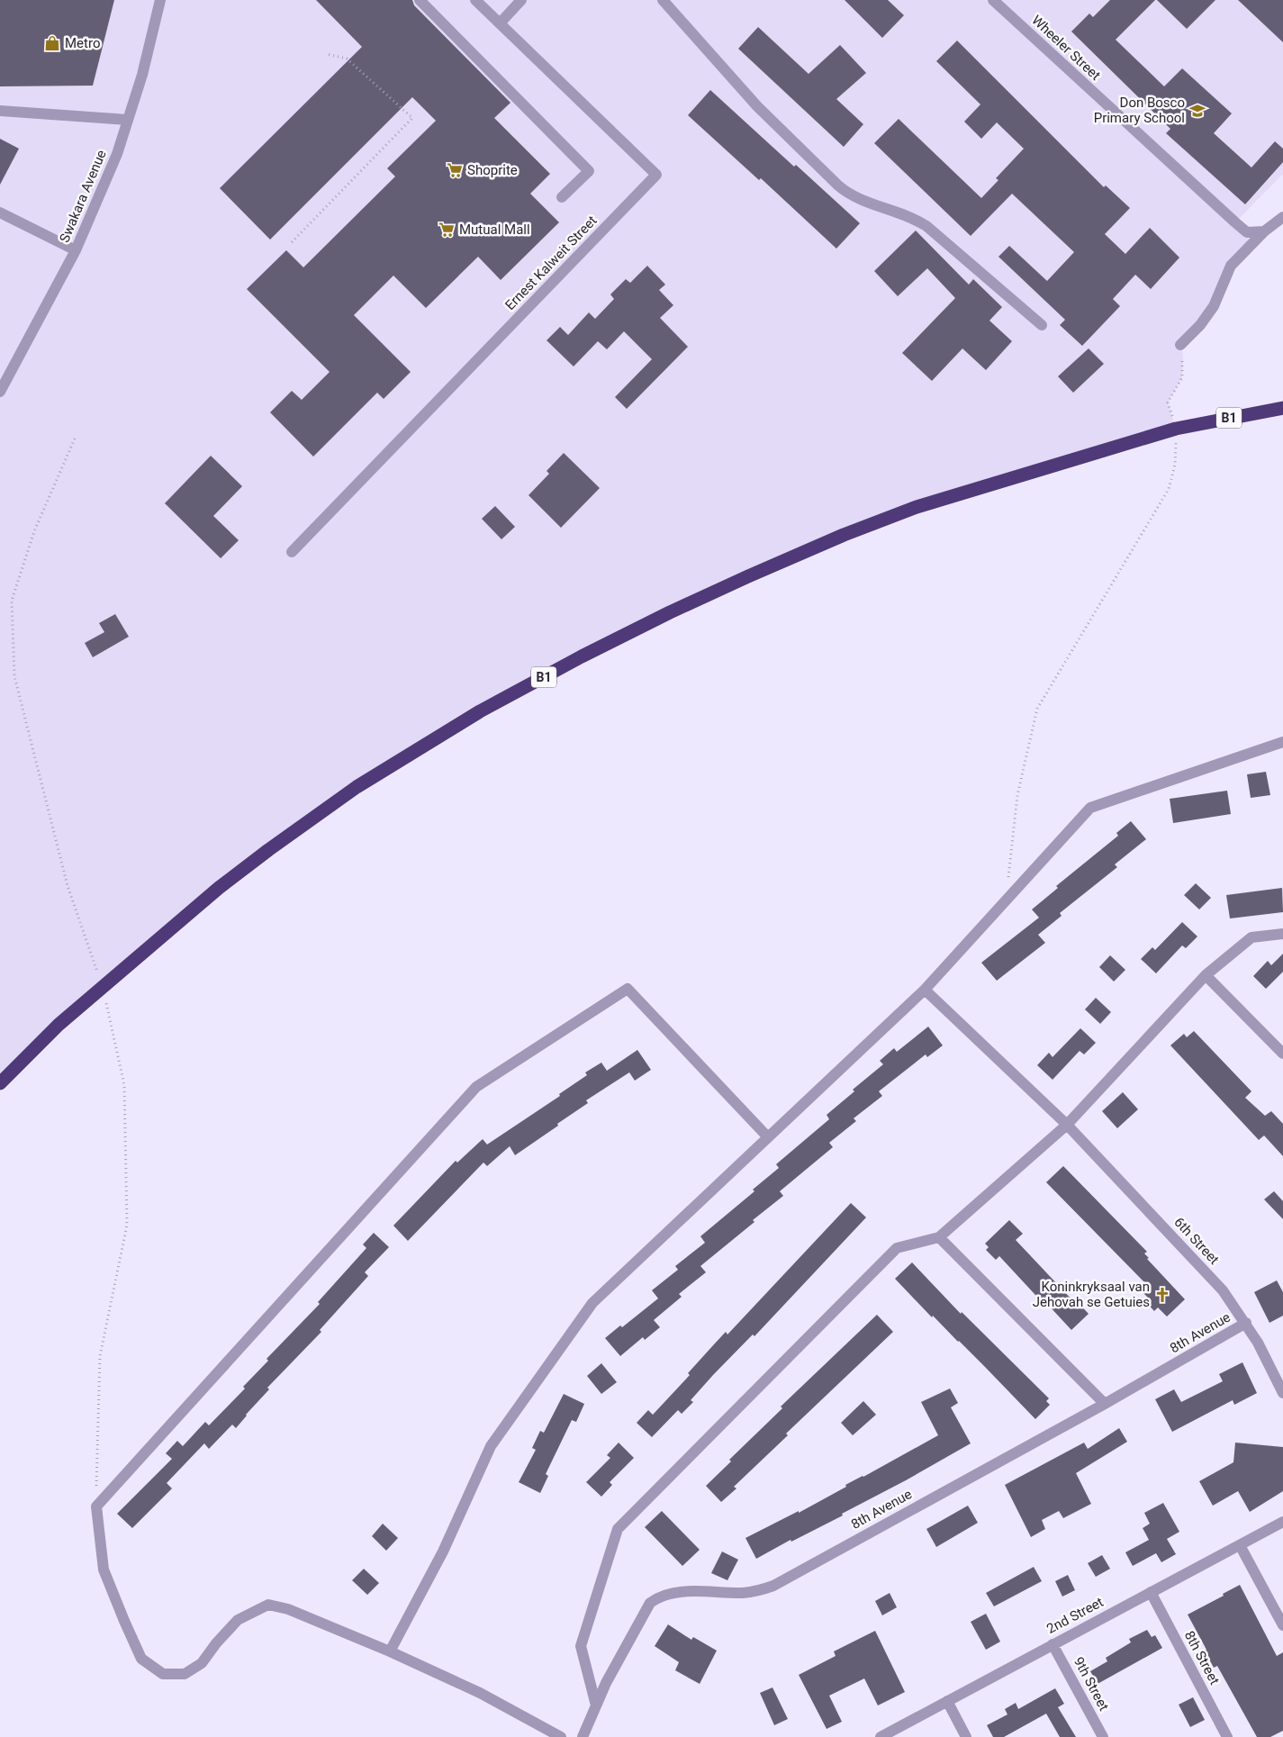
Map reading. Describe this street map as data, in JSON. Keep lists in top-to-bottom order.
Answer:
{
  "streets": {
    "highway": ["B1"],
    "street": [
      "Wheeler Street",
      "Swakara Avenue",
      "Ernest Kalweit Street",
      "6th Street",
      "8th Avenue",
      "2nd Street",
      "8th Street",
      "9th Street"
    ]
  },
  "crossings": [
    ["6th Street", "8th Avenue"],
    ["2nd Street", "8th Street"],
    ["2nd Street", "9th Street"]
  ],
  "places": {
    "shop": ["Metro"],
    "school or university": ["Don Bosco Primary School"],
    "supermarket": ["Shoprite", "Mutual Mall"],
    "church": ["Koninkryksaal van Jehovah se Getuies"]
  }
}
